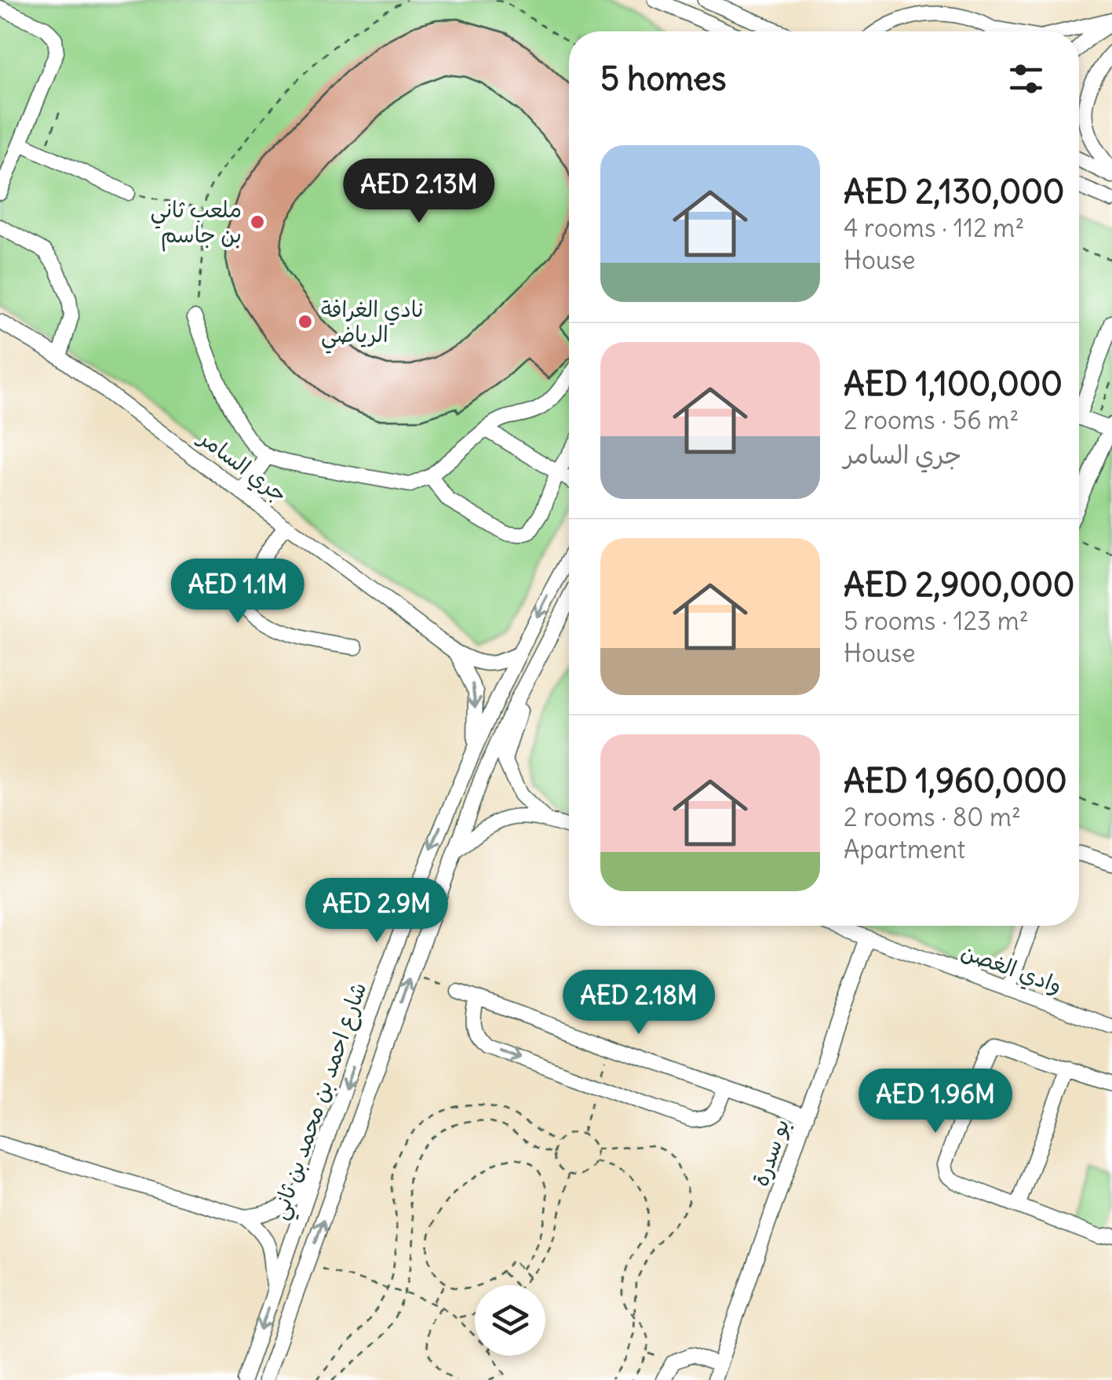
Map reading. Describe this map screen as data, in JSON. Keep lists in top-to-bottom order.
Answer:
{
  "streets": {
    "street": [
      "جري السامر",
      "وادي الغصن",
      "شارع احمد بن محمد بن ثاني",
      "بو سدرة"
    ]
  },
  "crossings": [
    ["جري السامر", "شارع احمد بن محمد بن ثاني"],
    ["وادي الغصن", "بو سدرة"]
  ],
  "places": ["ملعب ثاني بن جاسم", "نادي الغرافة الرياضي"],
  "page": {
    "heading": "5 homes",
    "list": [
      {
        "name": "AED 2,130,000",
        "note": "4 rooms · 112 m² · House"
      },
      {
        "name": "AED 1,100,000",
        "note": "2 rooms · 56 m² · جري السامر"
      },
      {
        "name": "AED 2,900,000",
        "note": "5 rooms · 123 m² · House"
      },
      {
        "name": "AED 1,960,000",
        "note": "2 rooms · 80 m² · Apartment"
      }
    ],
    "price": [
      "AED 2.13M",
      "AED 1.1M",
      "AED 2.9M",
      "AED 2.18M",
      "AED 1.96M"
    ]
  }
}
